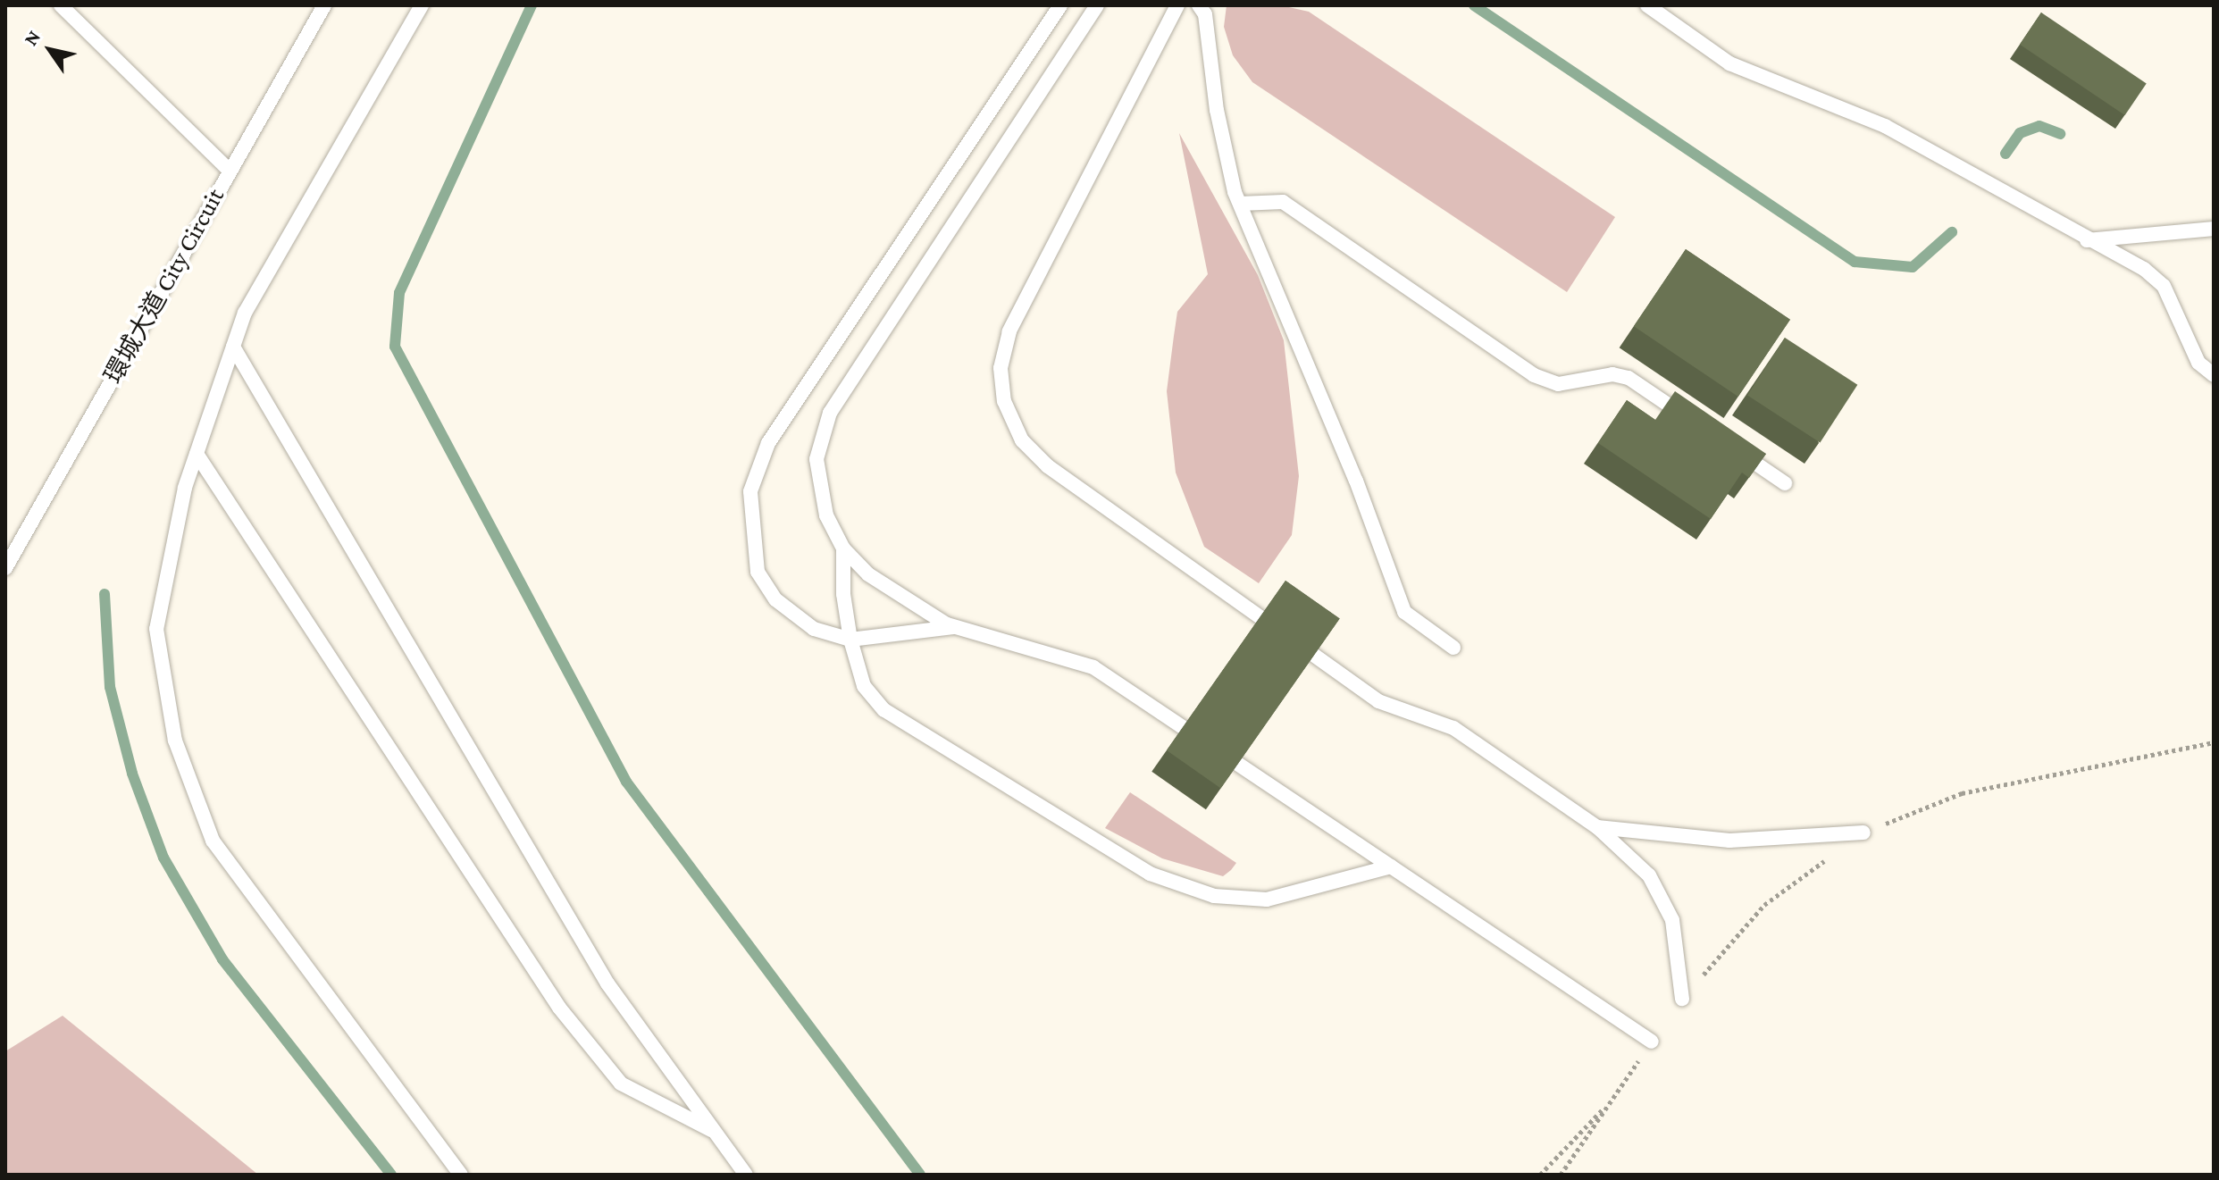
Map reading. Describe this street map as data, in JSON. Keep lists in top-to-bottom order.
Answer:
{
  "streets": {
    "lane": ["環城大道 City Circuit"]
  },
  "north": "top left"
}
